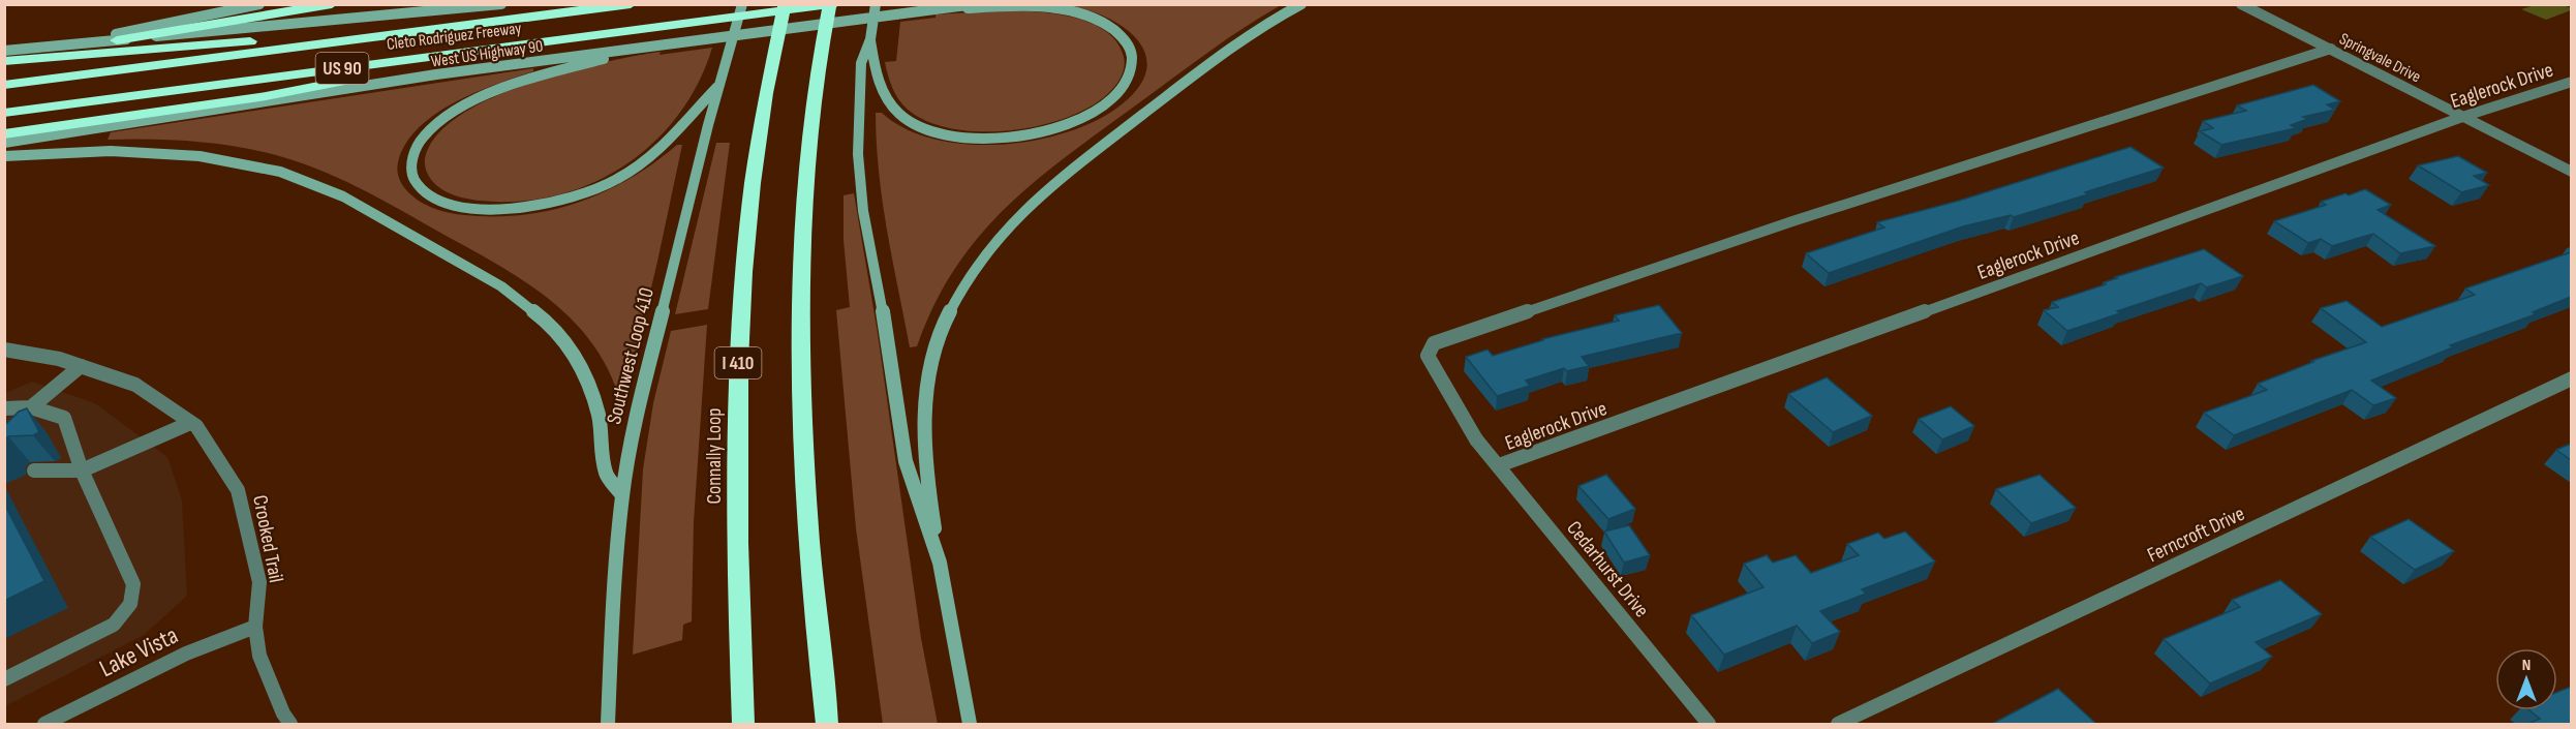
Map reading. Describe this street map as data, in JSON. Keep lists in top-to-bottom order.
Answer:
{
  "streets": {
    "highway": [
      "Cleto Rodriguez Freeway",
      "US 90",
      "I 410",
      "Connally Loop"
    ],
    "main road": ["West US Highway 90", "Southwest Loop 410"],
    "street": [
      "Springvale Drive",
      "Eaglerock Drive",
      "Ferncroft Drive",
      "Crooked Trail",
      "Cedarhurst Drive",
      "Lake Vista"
    ]
  },
  "crossings": [
    ["Springvale Drive", "Eaglerock Drive"],
    ["Springvale Drive", "Cedarhurst Drive"],
    ["Eaglerock Drive", "Cedarhurst Drive"],
    ["Crooked Trail", "Lake Vista"]
  ],
  "north": "top"
}
